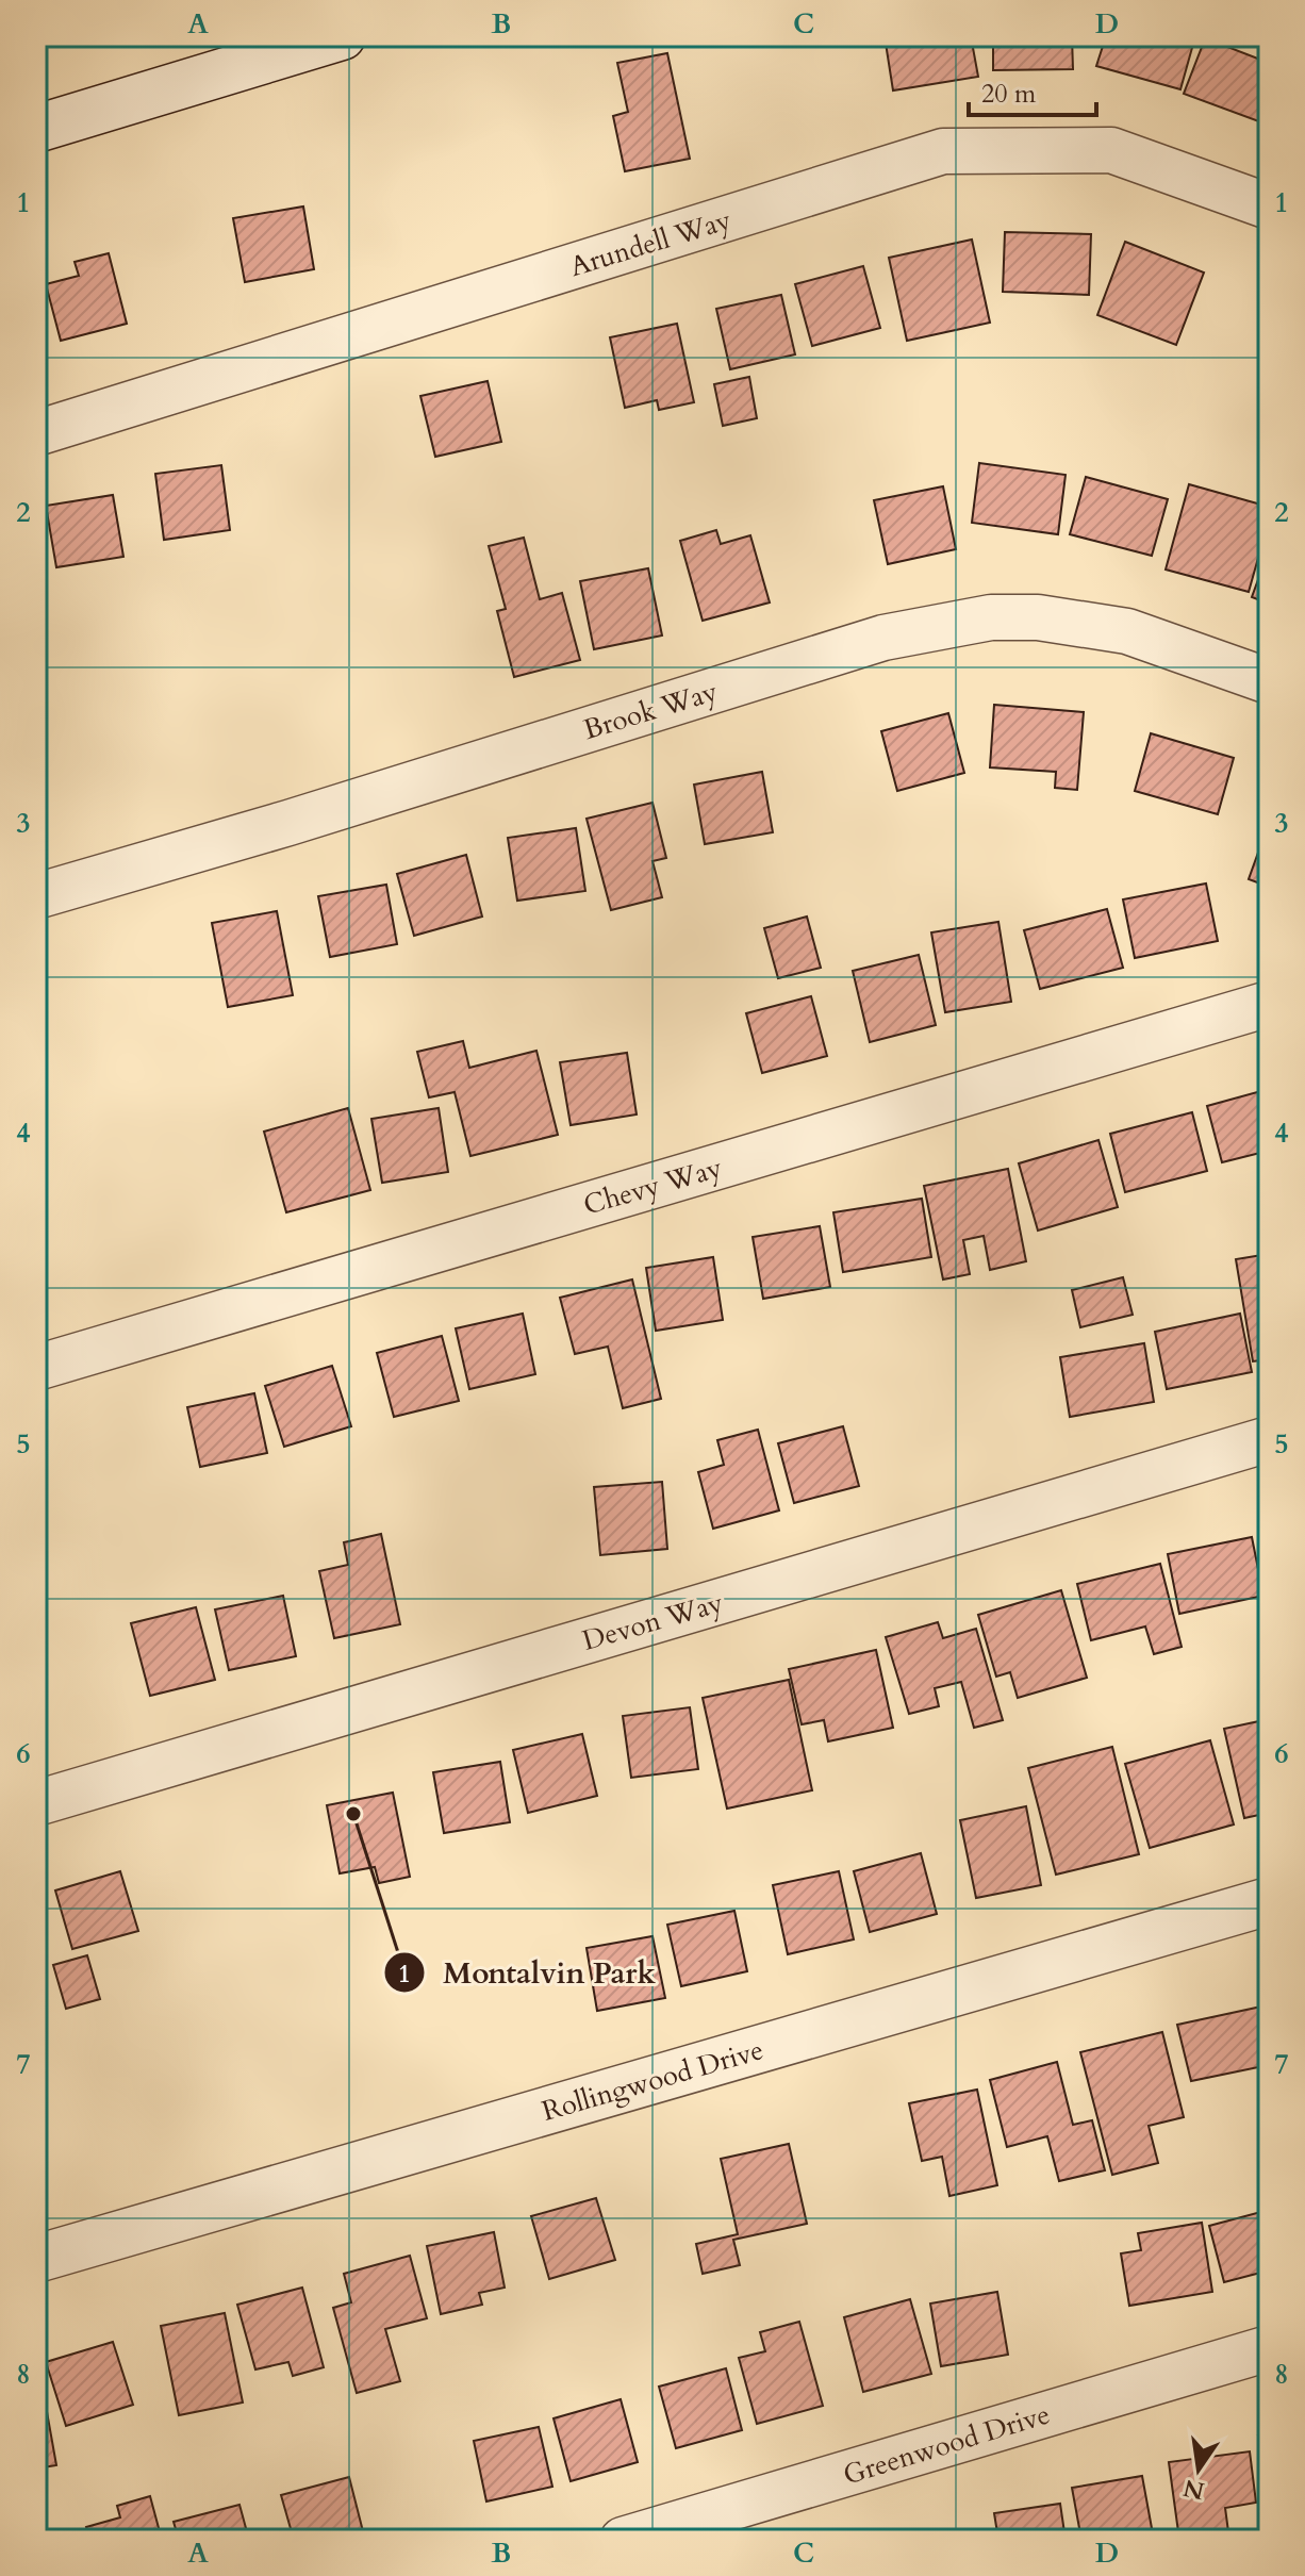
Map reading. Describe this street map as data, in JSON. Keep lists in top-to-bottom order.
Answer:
{
  "streets": {
    "street": [
      "Arundell Way",
      "Brook Way",
      "Chevy Way",
      "Devon Way",
      "Rollingwood Drive",
      "Greenwood Drive"
    ]
  },
  "places": ["Montalvin Park"],
  "scale_bar": "20 m",
  "north": "bottom",
  "grid": {
    "columns": [
      "A",
      "B",
      "C",
      "D"
    ],
    "rows": [
      "1",
      "2",
      "3",
      "4",
      "5",
      "6",
      "7",
      "8"
    ]
  }
}
